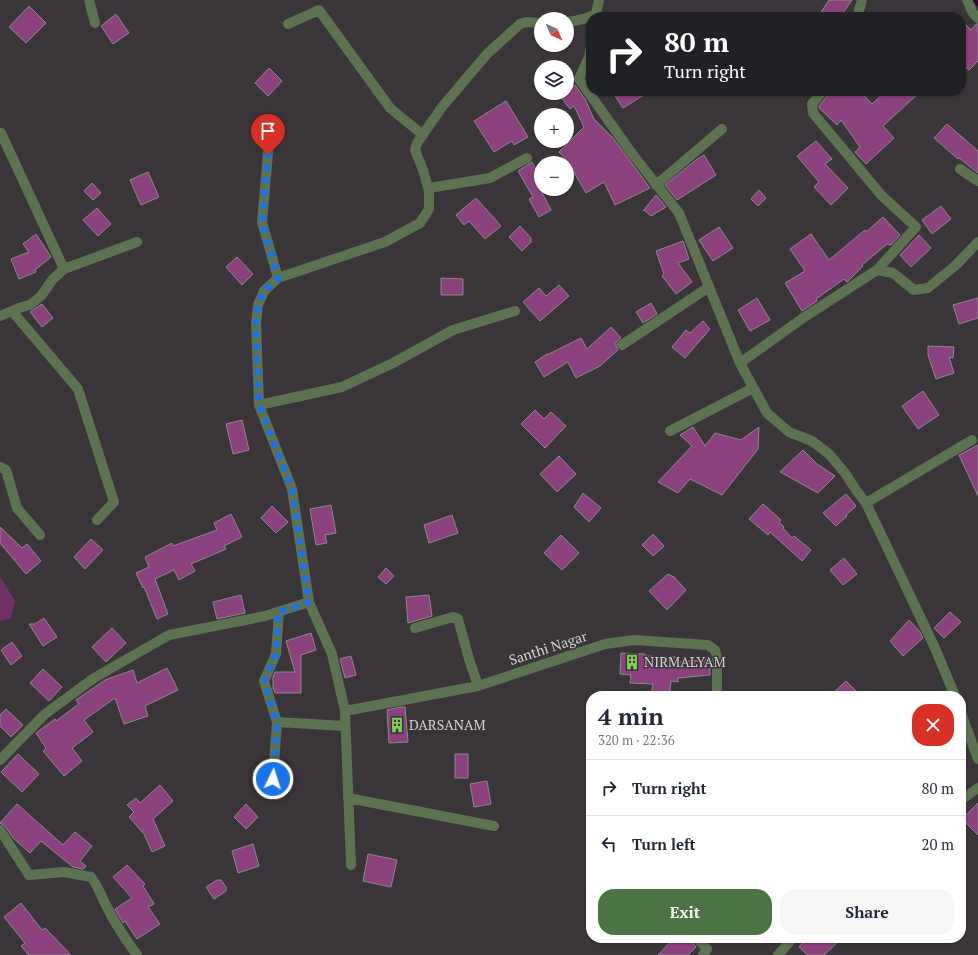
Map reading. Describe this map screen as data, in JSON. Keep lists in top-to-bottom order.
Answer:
{
  "streets": {
    "street": ["Santhi Nagar"]
  },
  "places": {
    "building": ["NIRMALYAM", "DARSANAM"]
  },
  "north": "bottom right",
  "page": {
    "map_buttons": ["+", "−"],
    "turn": ["80 m", "Turn right"],
    "heading": ["4 min", "320 m · 22:36"],
    "list": [
      {
        "name": "Turn right",
        "value": "80 m"
      },
      {
        "name": "Turn left",
        "value": "20 m"
      }
    ],
    "buttons": ["Exit", "Share"]
  }
}
